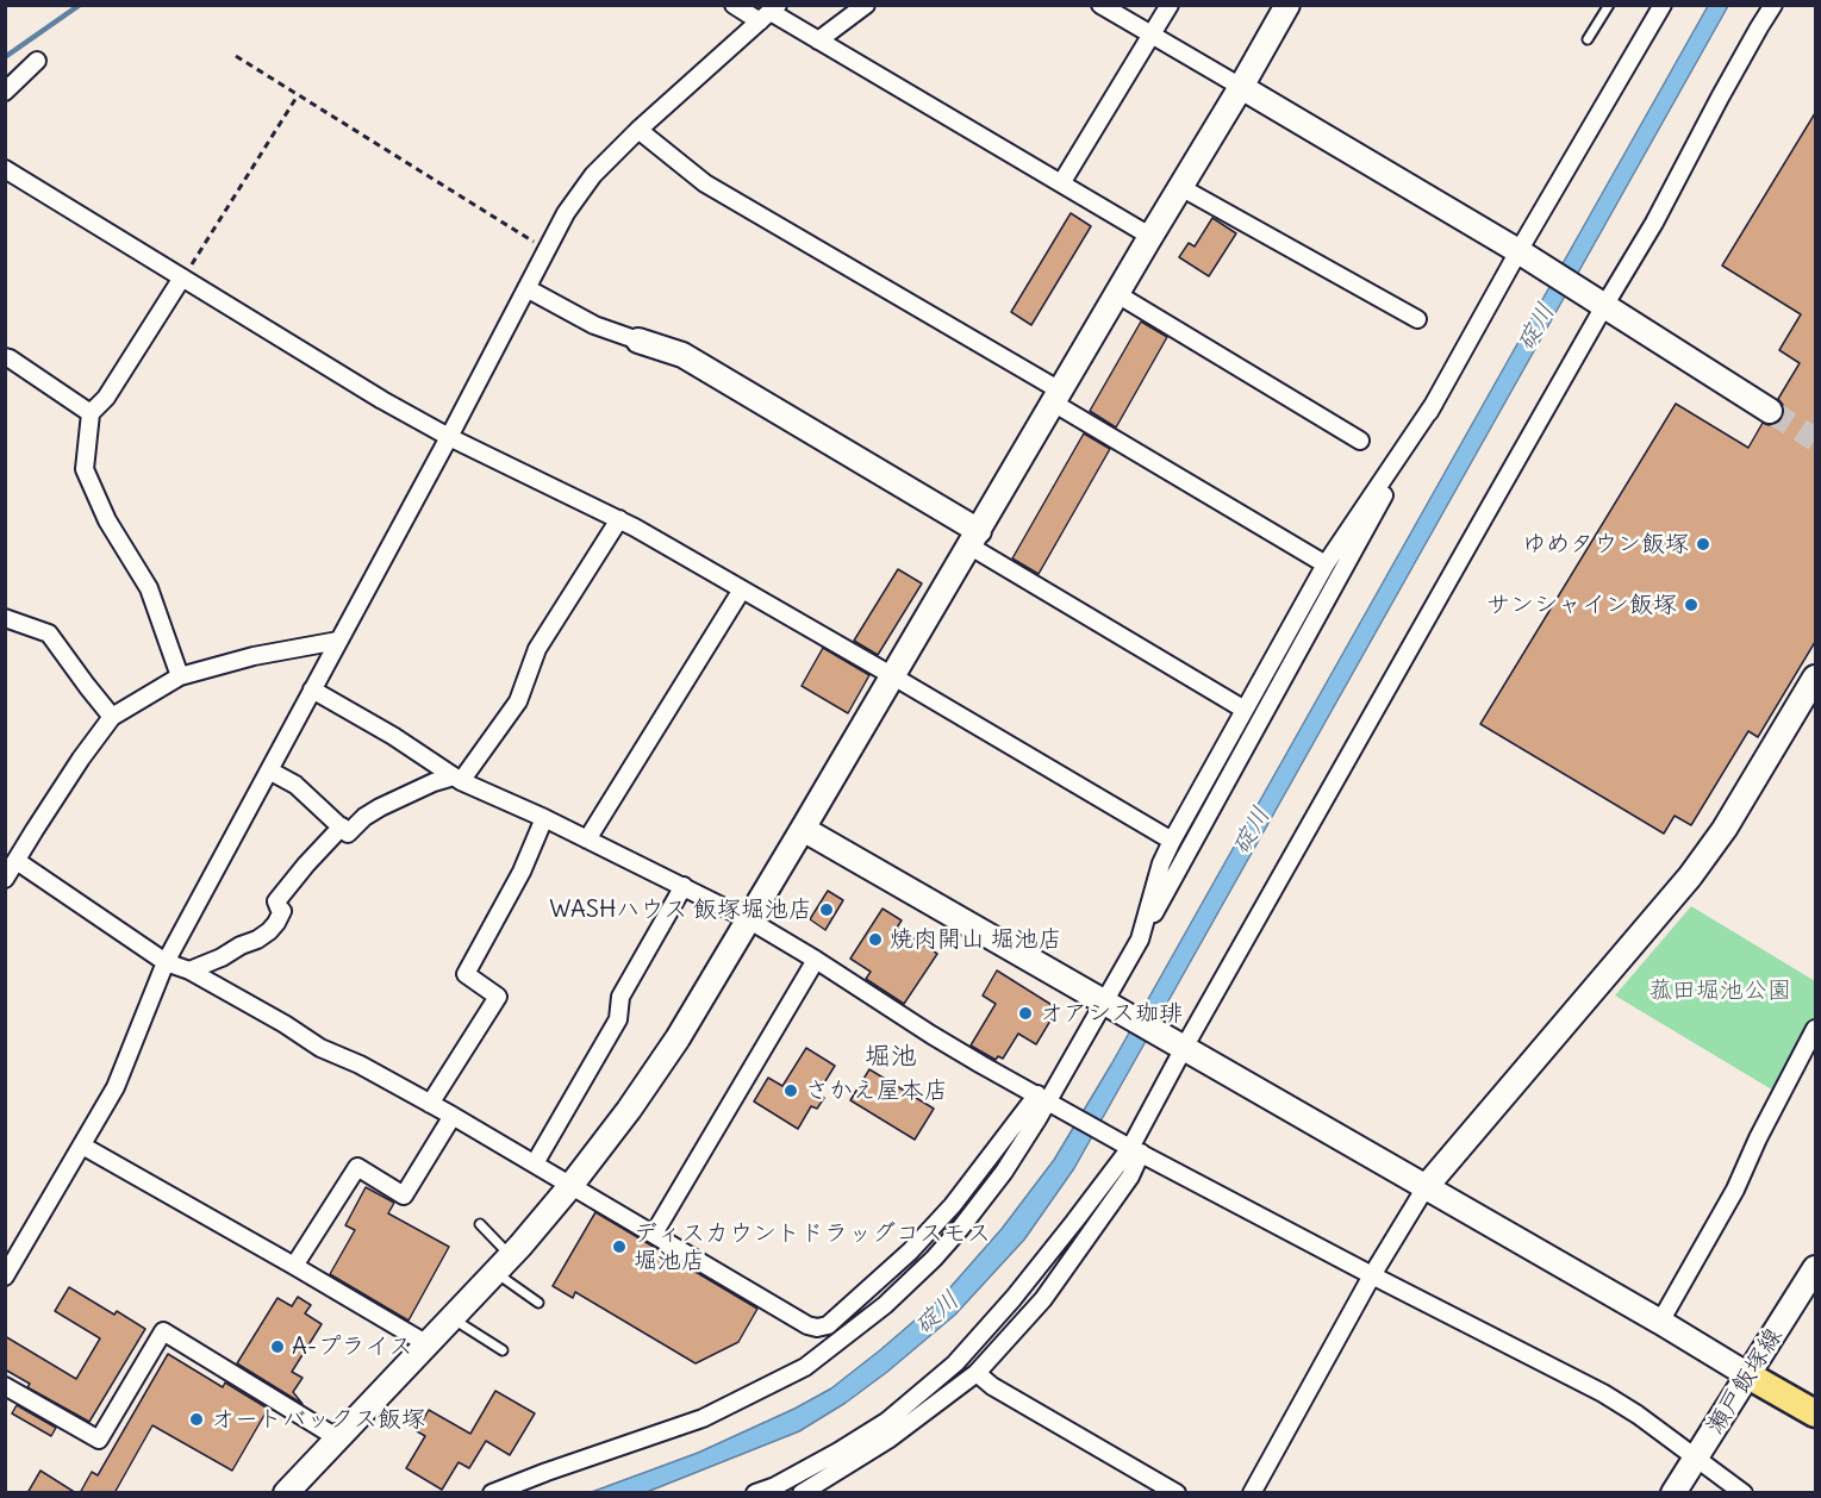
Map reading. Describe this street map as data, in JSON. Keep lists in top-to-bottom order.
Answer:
{
  "streets": {
    "street": ["瀬戸飯塚線"]
  },
  "districts": ["堀池"],
  "water": ["碇川"],
  "parks": ["菰田堀池公園"],
  "places": [
    "ゆめタウン飯塚",
    "サンシャイン飯塚",
    "WASHハウス 飯塚堀池店",
    "焼肉開山 堀池店",
    "オアシス珈琲",
    "さかえ屋本店",
    "ディスカウントドラッグコスモス 堀池店",
    "A-プライス",
    "オートバックス飯塚"
  ]
}
